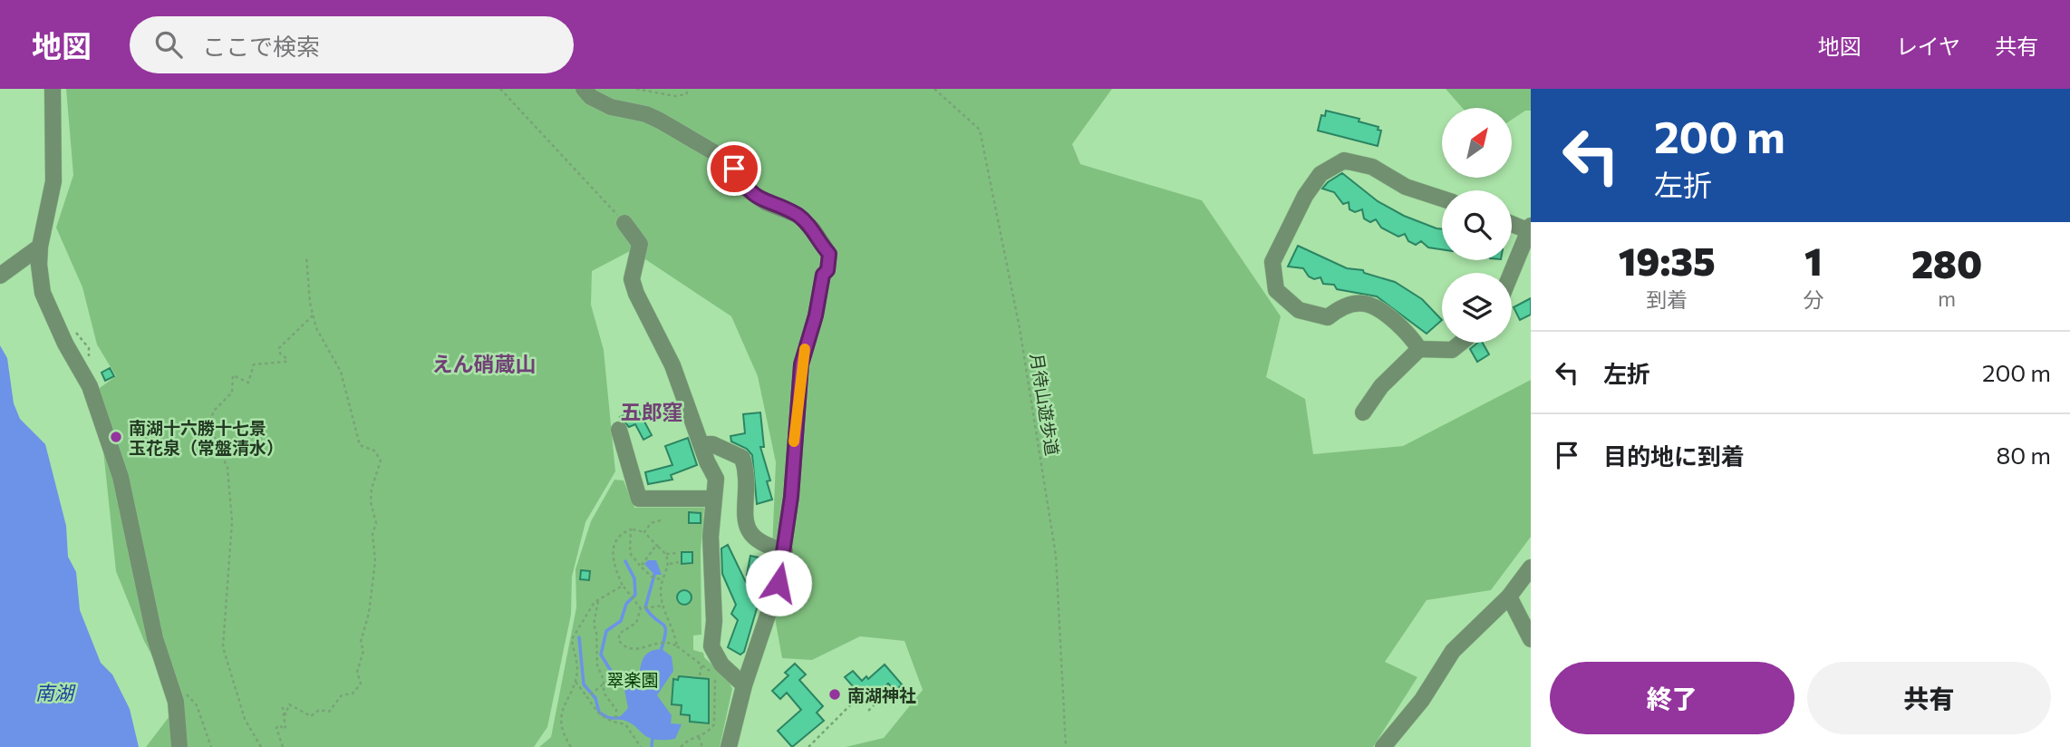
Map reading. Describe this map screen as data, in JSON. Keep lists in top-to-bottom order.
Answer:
{
  "streets": {
    "path": ["月待山遊歩道"]
  },
  "districts": ["えん硝蔵山", "五郎窪"],
  "water": ["南湖"],
  "parks": ["翠楽園"],
  "places": ["南湖十六勝十七景 玉花泉（常盤清水）", "南湖神社"],
  "north": "top right",
  "page": {
    "header": "地図",
    "search": "ここで検索",
    "nav": ["地図", "レイヤ", "共有"],
    "turn": ["200 m", "左折"],
    "eta": [
      "19:35",
      "到着",
      "1",
      "分",
      "280",
      "m"
    ],
    "list": [
      {
        "name": "左折",
        "value": "200 m"
      },
      {
        "name": "目的地に到着",
        "value": "80 m"
      }
    ],
    "buttons": ["終了", "共有"]
  }
}
